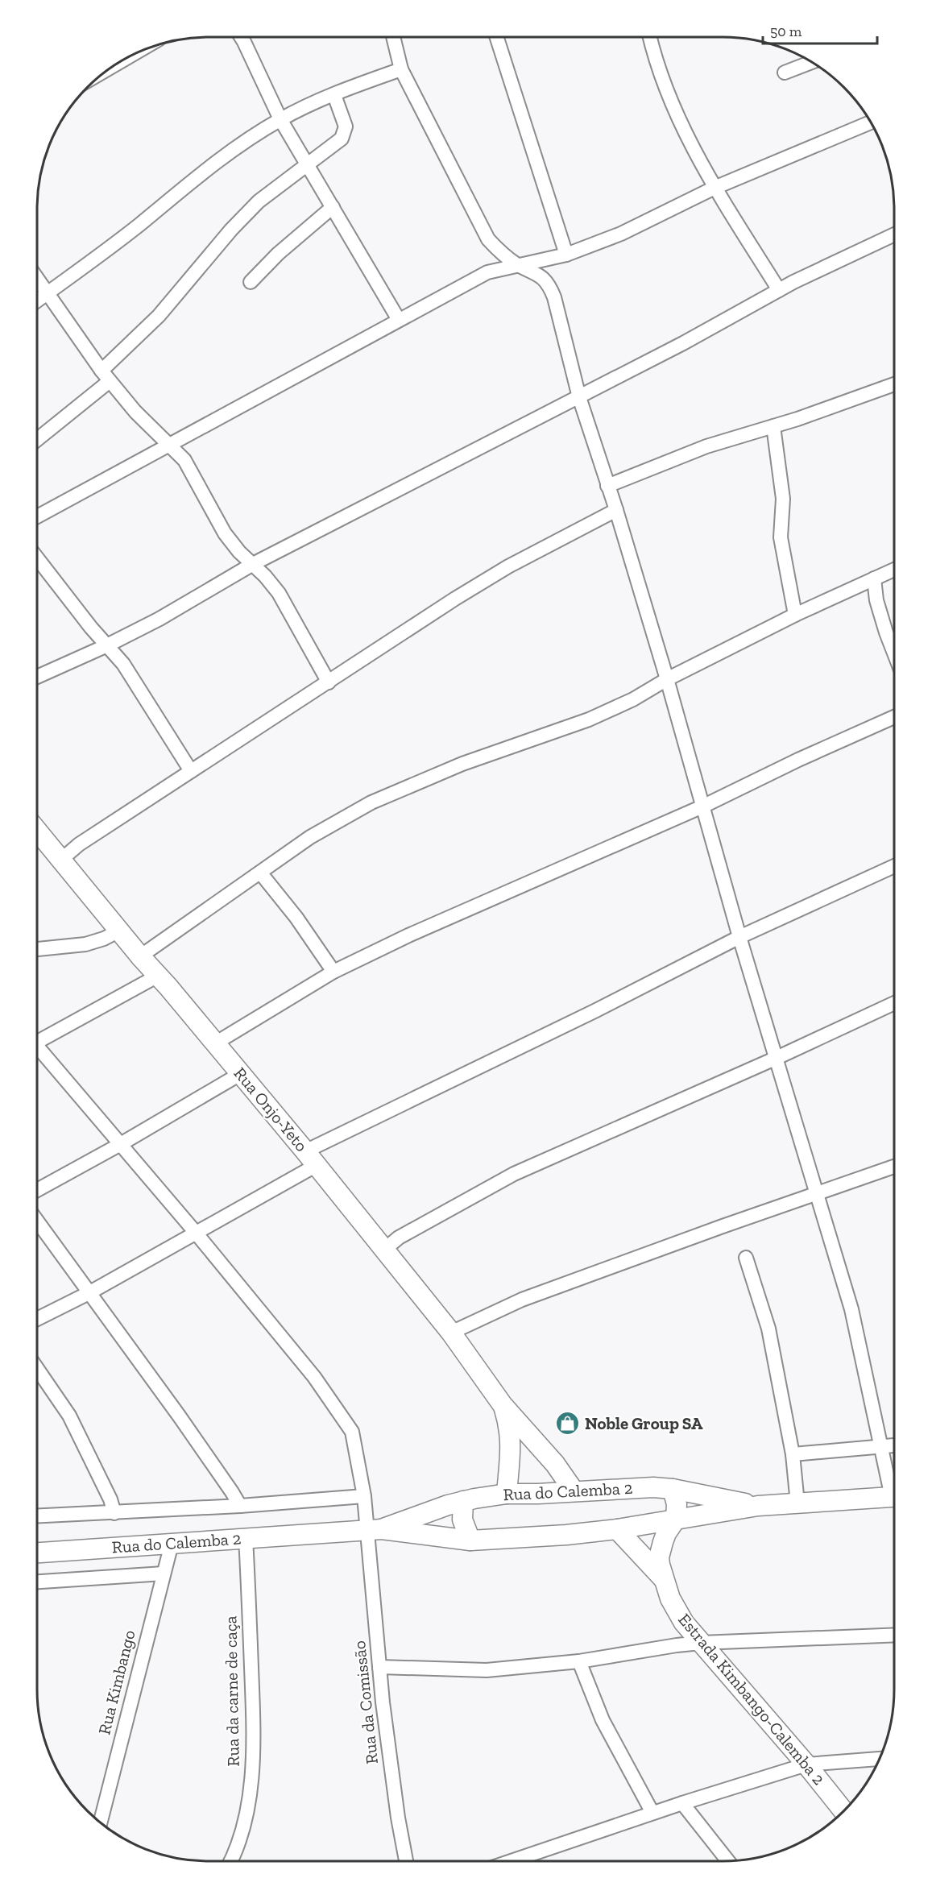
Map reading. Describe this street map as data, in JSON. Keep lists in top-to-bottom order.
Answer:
{
  "streets": {
    "main road": ["Rua Onjo-Yeto", "Rua do Calemba 2", "Estrada Kimbango-Calemba 2"],
    "street": ["Rua Kimbango", "Rua da carne de caça", "Rua da Comissão"]
  },
  "crossings": [
    ["Rua do Calemba 2", "Rua Kimbango"],
    ["Rua do Calemba 2", "Rua da carne de caça"],
    ["Rua do Calemba 2", "Rua da Comissão"]
  ],
  "places": {
    "shop": ["Noble Group SA"]
  },
  "scale_bar": "50 m"
}
